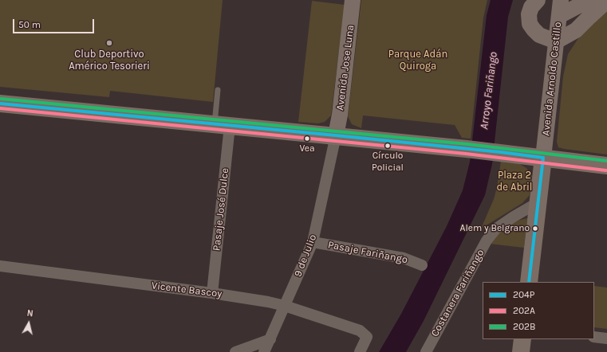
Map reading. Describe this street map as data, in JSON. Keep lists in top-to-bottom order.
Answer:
{
  "streets": {
    "street": [
      "Avenida Jose Luna",
      "Avenida Arnoldo Castillo",
      "Pasaje José Dulce",
      "Pasaje Fariñango",
      "9 de Julio",
      "Vicente Bascoy",
      "Costanera Fariñango"
    ]
  },
  "crossings": [
    ["Avenida Jose Luna", "9 de Julio"],
    ["Pasaje José Dulce", "Vicente Bascoy"],
    ["Pasaje Fariñango", "9 de Julio"],
    ["9 de Julio", "Vicente Bascoy"]
  ],
  "water": ["Arroyo Fariñango"],
  "parks": ["Parque Adán Quiroga", "Plaza 2 de Abril"],
  "places": [
    "Club Deportivo Américo Tesorieri",
    "Vea",
    "Círculo Policial",
    "Alem y Belgrano"
  ],
  "lines": ["transit line 202B", "transit line 204P", "transit line 202A"],
  "legend": ["204P", "202A", "202B"],
  "scale_bar": "50 m",
  "north": "top"
}
